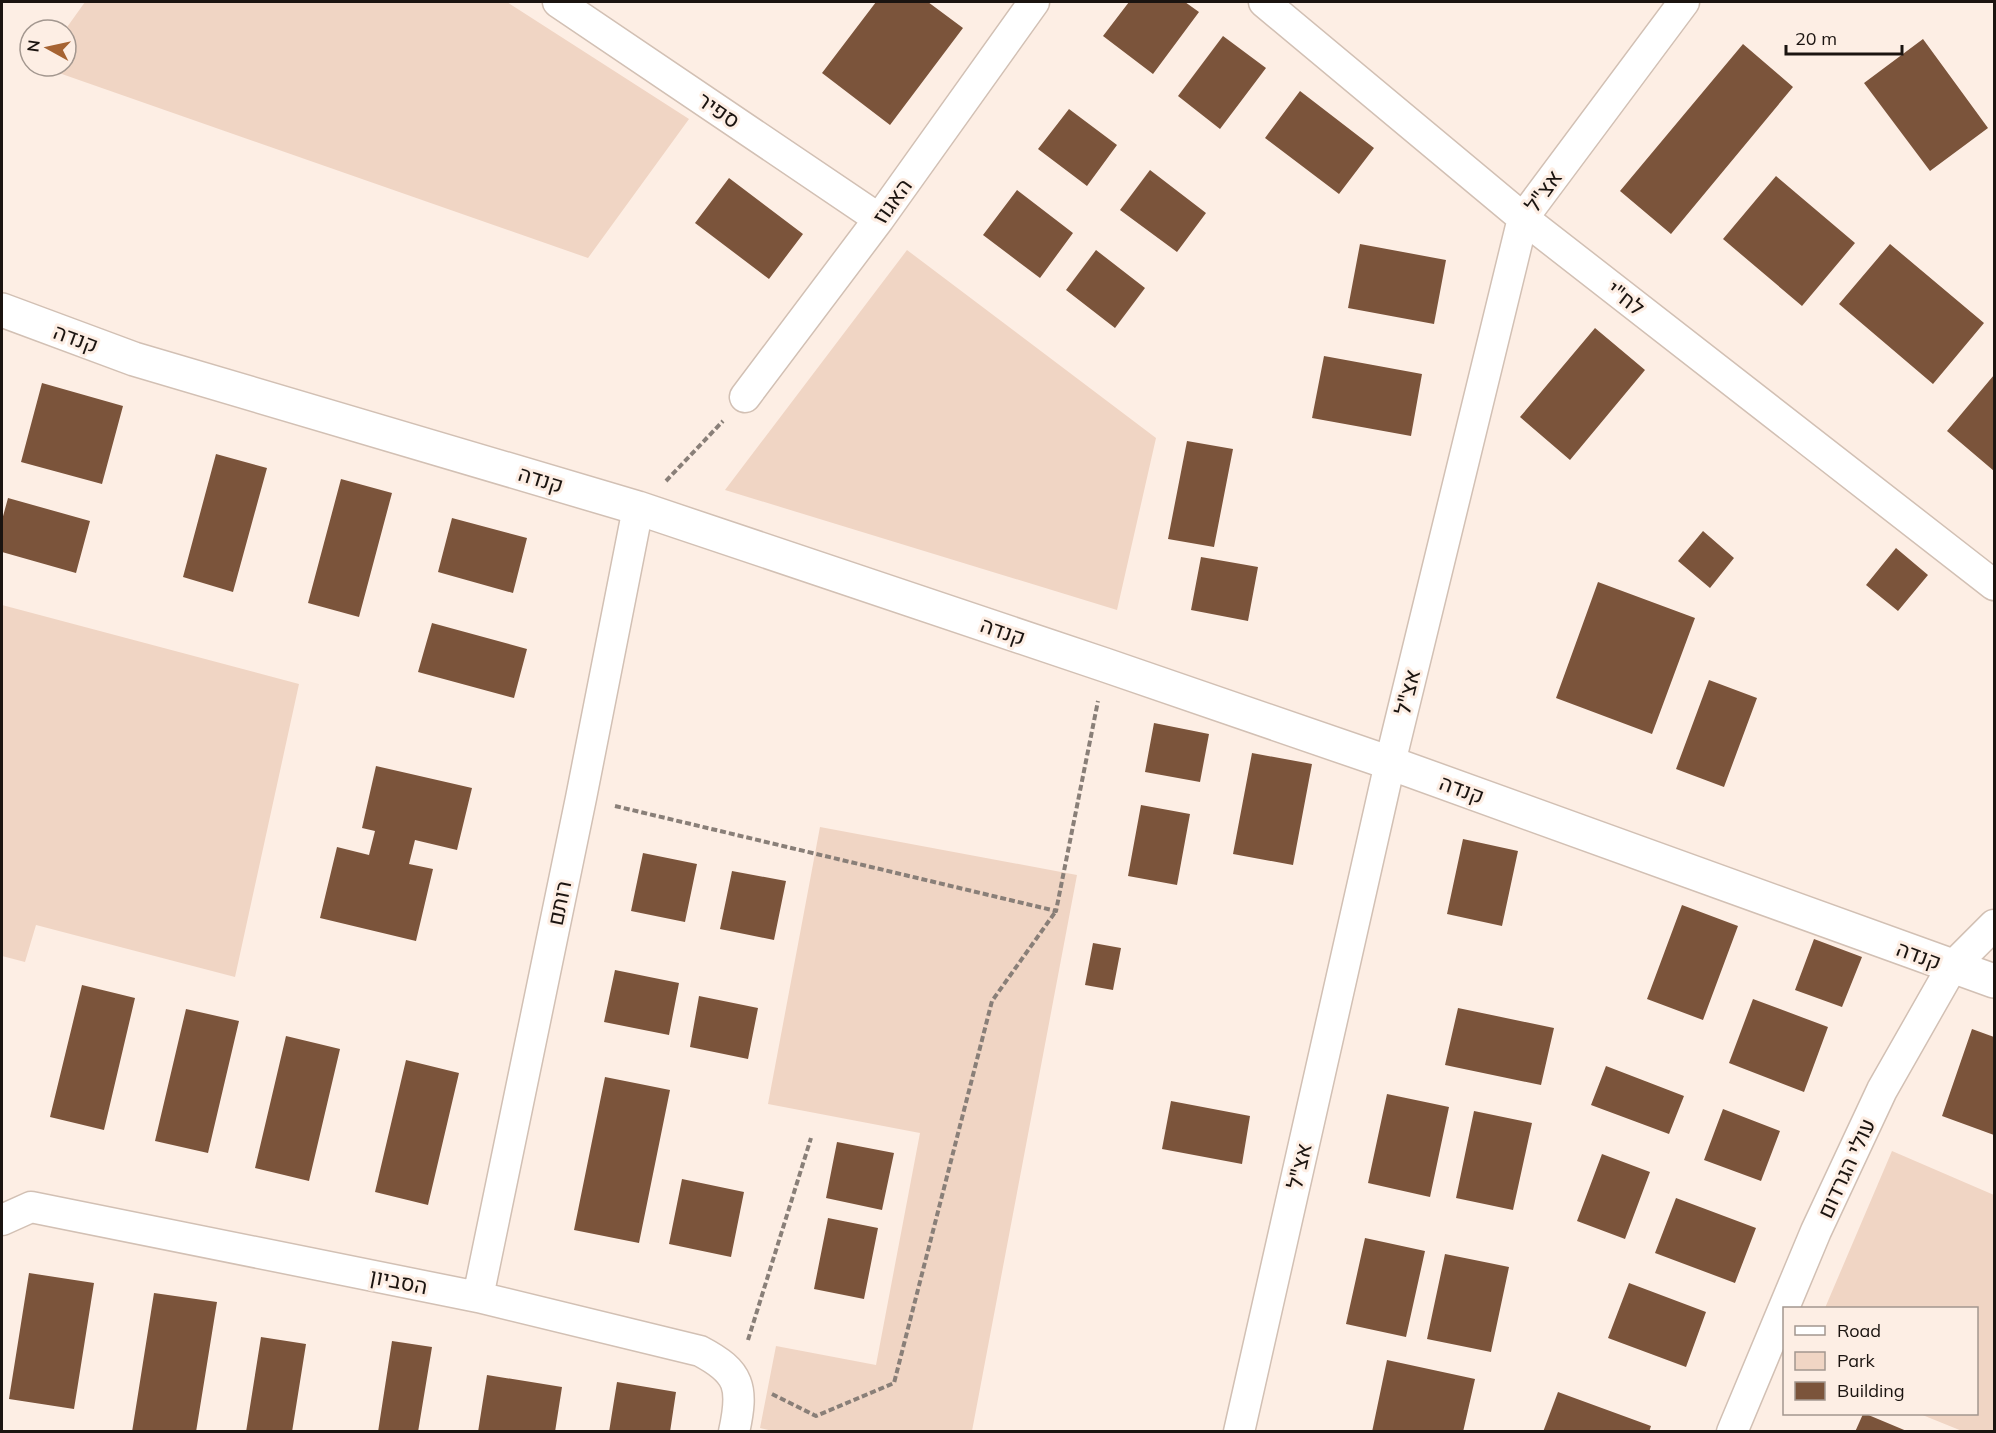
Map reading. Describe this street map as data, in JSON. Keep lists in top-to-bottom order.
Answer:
{
  "streets": {
    "street": [
      "ספיר",
      "אצ\"ל",
      "האגוז",
      "לח\"י",
      "קנדה",
      "רותם",
      "עולי הגרדום",
      "הסביון"
    ]
  },
  "crossings": [
    ["ספיר", "האגוז"],
    ["אצ\"ל", "לח\"י"],
    ["אצ\"ל", "קנדה"],
    ["קנדה", "רותם"],
    ["קנדה", "עולי הגרדום"],
    ["רותם", "הסביון"]
  ],
  "legend": ["Road", "Park", "Building"],
  "scale_bar": "20 m",
  "north": "left"
}
